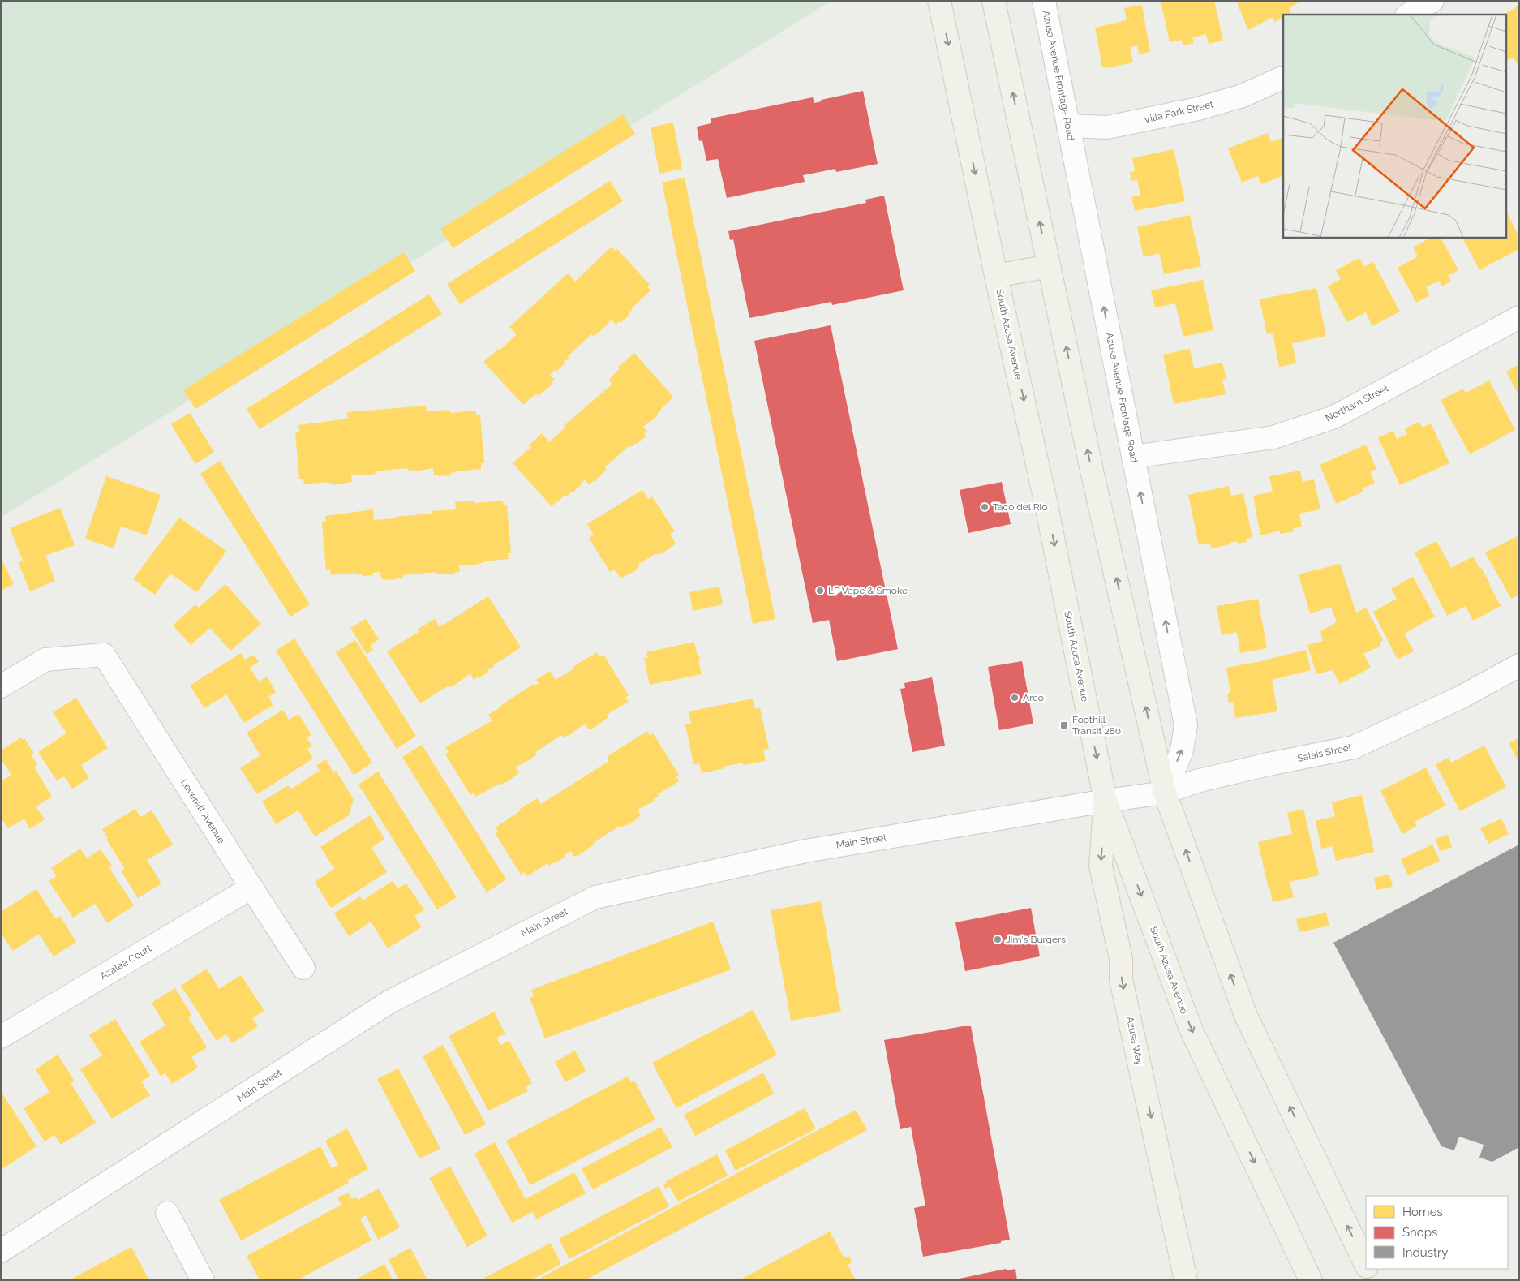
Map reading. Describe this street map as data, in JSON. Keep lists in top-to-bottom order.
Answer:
{
  "streets": {
    "main road": ["South Azusa Avenue", "Azusa Way"],
    "street": [
      "Azusa Avenue Frontage Road",
      "Villa Park Street",
      "Northam Street",
      "Salais Street",
      "Leverett Avenue",
      "Main Street",
      "Azalea Court"
    ]
  },
  "crossings": [
    ["Azusa Avenue Frontage Road", "Villa Park Street"],
    ["Azusa Avenue Frontage Road", "Northam Street"],
    ["Azusa Avenue Frontage Road", "Salais Street"],
    ["Azusa Avenue Frontage Road", "Main Street"],
    ["South Azusa Avenue", "Main Street"],
    ["South Azusa Avenue", "Azusa Way"],
    ["Salais Street", "Main Street"],
    ["Leverett Avenue", "Azalea Court"],
    ["Main Street", "Azusa Way"]
  ],
  "one_way": ["Azusa Avenue Frontage Road"],
  "places": {
    "other": [
      "Taco del Rio",
      "LP Vape & Smoke",
      "Arco",
      "Jim's Burgers"
    ],
    "transit": ["Foothill Transit 280"]
  },
  "legend": ["Homes", "Shops", "Industry"]
}
